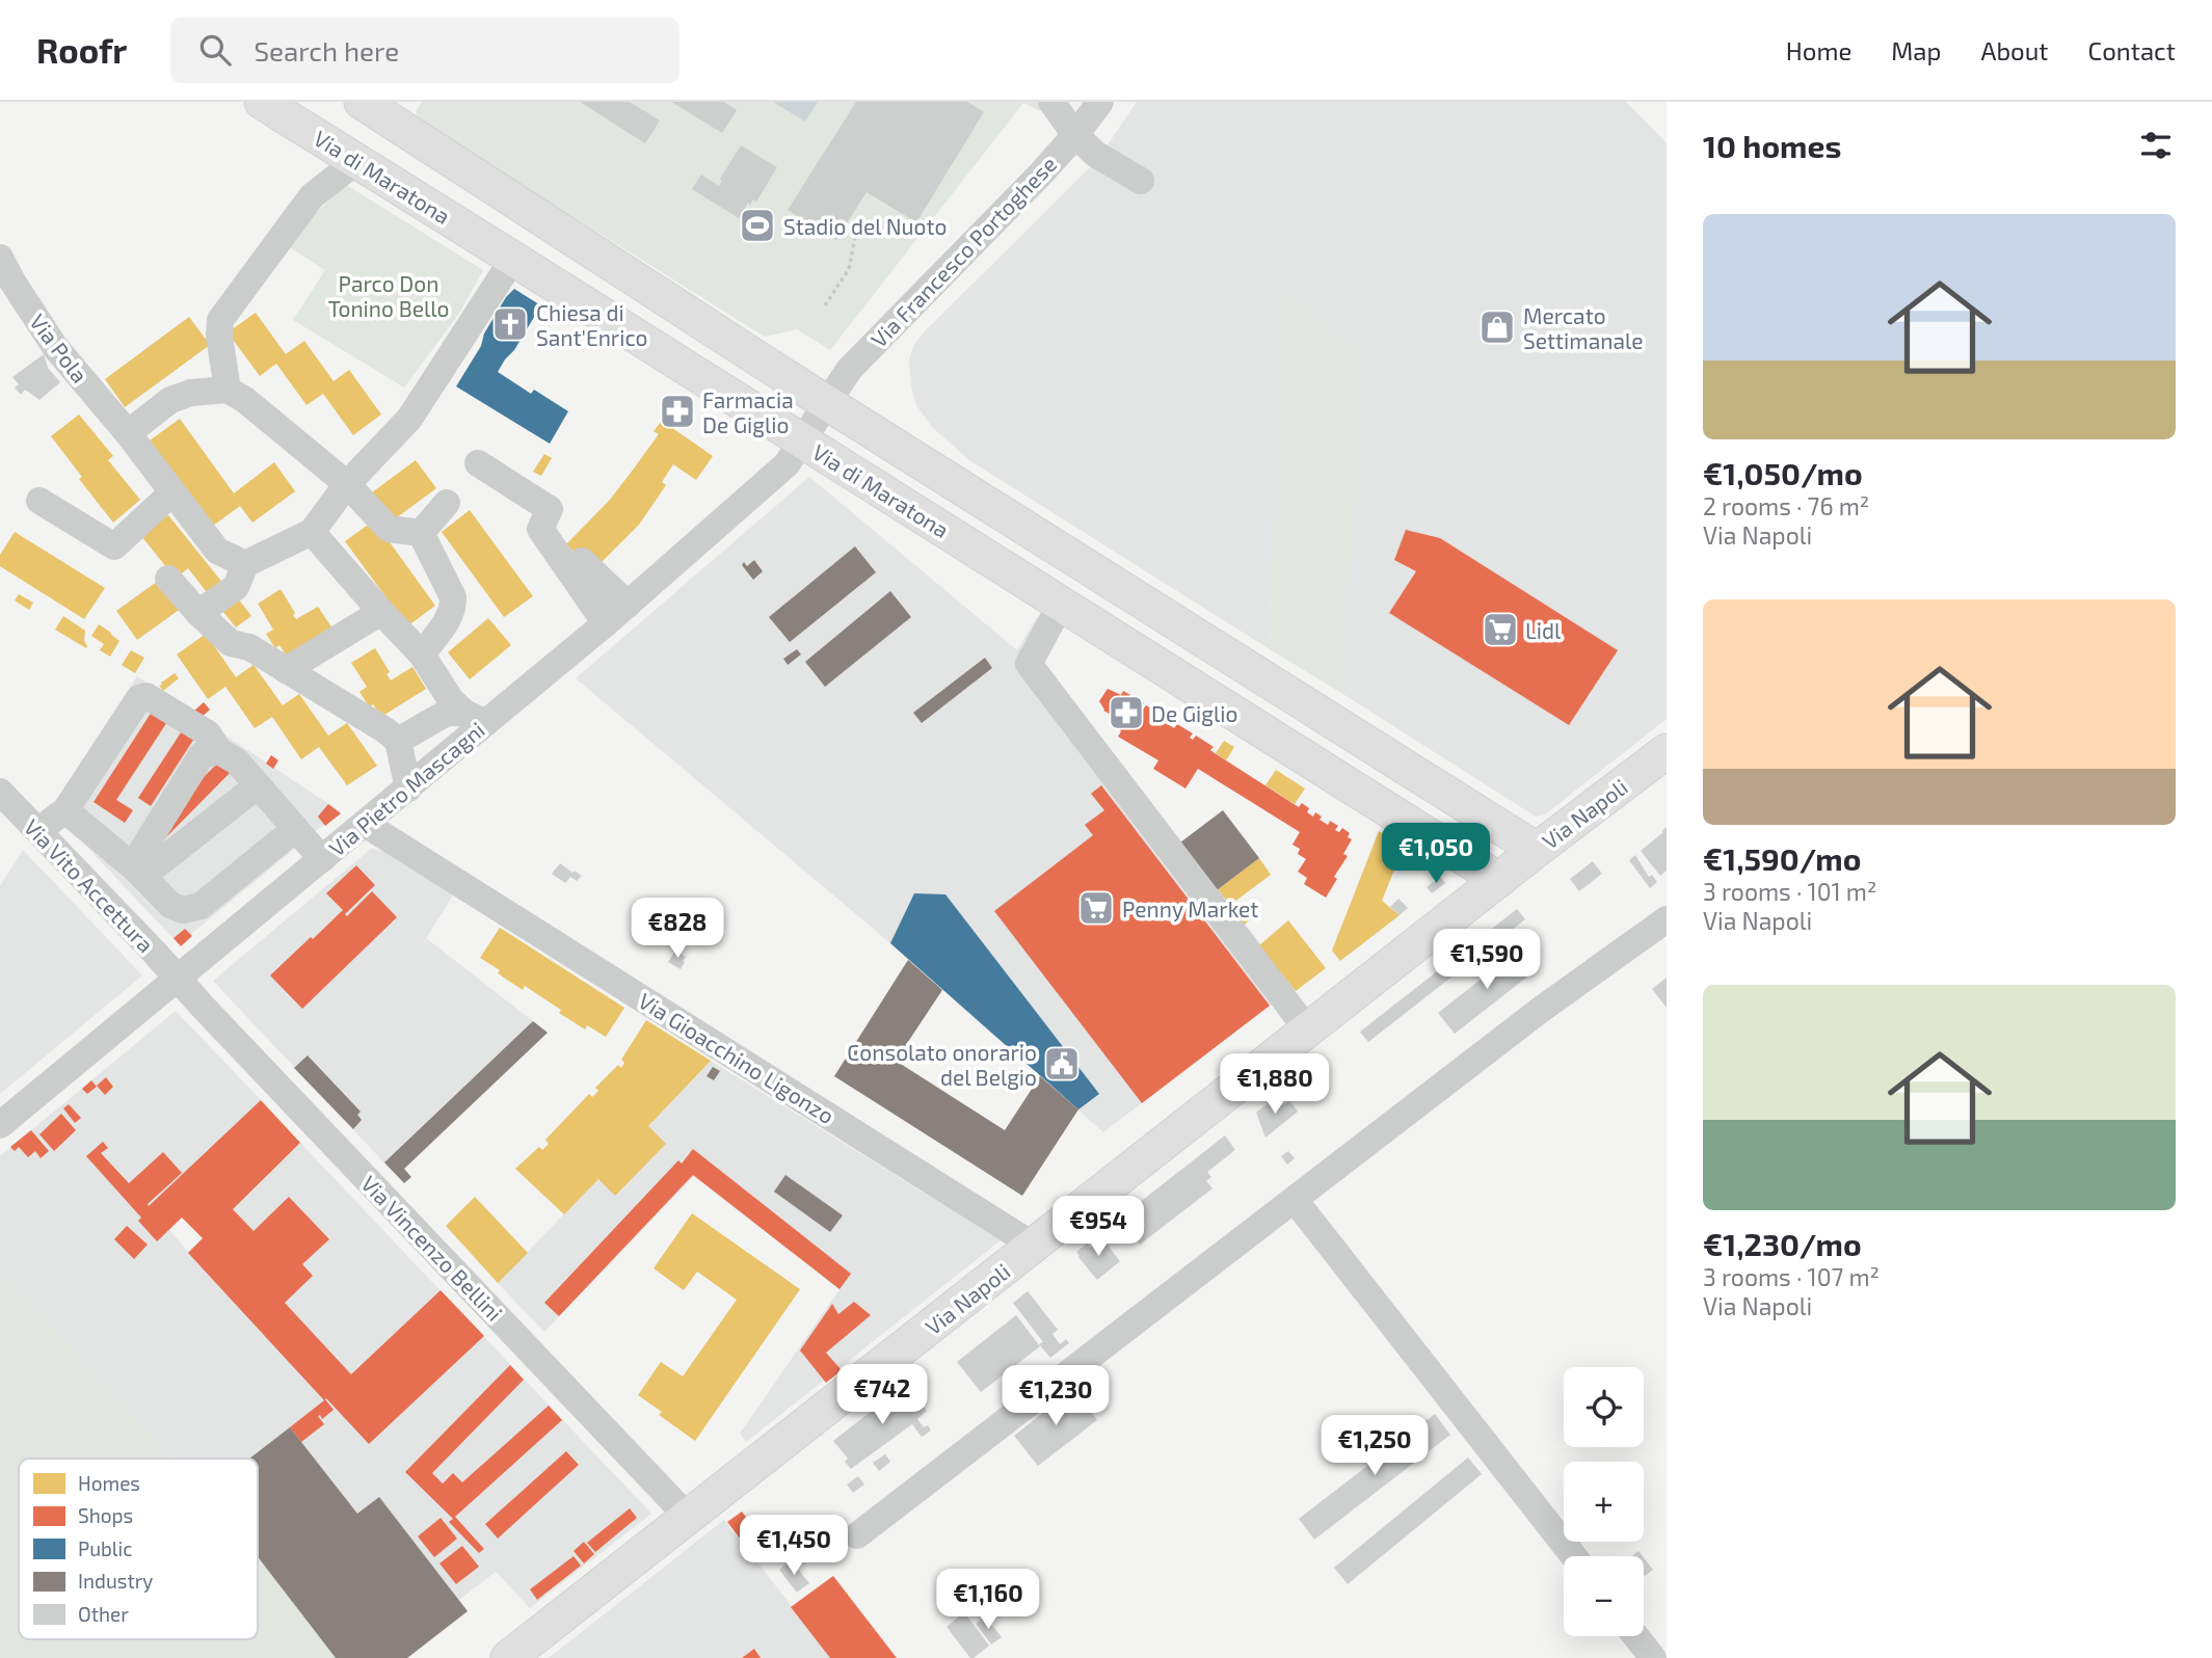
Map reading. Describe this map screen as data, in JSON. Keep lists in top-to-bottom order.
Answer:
{
  "streets": {
    "main road": ["Via di Maratona", "Via Napoli"],
    "street": [
      "Via Francesco Portoghese",
      "Via Pola",
      "Via Pietro Mascagni",
      "Via Vito Accettura",
      "Via Gioacchino Ligonzo",
      "Via Vincenzo Bellini"
    ]
  },
  "crossings": [
    ["Via di Maratona", "Via Francesco Portoghese"],
    ["Via di Maratona", "Via Pietro Mascagni"],
    ["Via di Maratona", "Via Napoli"],
    ["Via Francesco Portoghese", "Via Pietro Mascagni"],
    ["Via Pietro Mascagni", "Via Vito Accettura"],
    ["Via Pietro Mascagni", "Via Gioacchino Ligonzo"],
    ["Via Pietro Mascagni", "Via Vincenzo Bellini"],
    ["Via Napoli", "Via Gioacchino Ligonzo"],
    ["Via Napoli", "Via Vincenzo Bellini"],
    ["Via Vito Accettura", "Via Vincenzo Bellini"]
  ],
  "parks": ["Parco Don Tonino Bello"],
  "places": {
    "sports": ["Stadio del Nuoto"],
    "church": ["Chiesa di Sant'Enrico"],
    "shop": ["Mercato Settimanale"],
    "pharmacy": ["Farmacia De Giglio", "De Giglio"],
    "supermarket": ["Lidl", "Penny Market"],
    "public building": ["Consolato onorario del Belgio"]
  },
  "legend": [
    "Homes",
    "Shops",
    "Public",
    "Industry",
    "Other"
  ],
  "page": {
    "header": "Roofr",
    "search": "Search here",
    "nav": [
      "Home",
      "Map",
      "About",
      "Contact"
    ],
    "heading": "10 homes",
    "list": [
      {
        "name": "€1,050/mo",
        "note": "2 rooms · 76 m² · Via Napoli"
      },
      {
        "name": "€1,590/mo",
        "note": "3 rooms · 101 m² · Via Napoli"
      },
      {
        "name": "€1,230/mo",
        "note": "3 rooms · 107 m² · Via Napoli"
      }
    ],
    "price": [
      "€1,050",
      "€828",
      "€1,590",
      "€1,880",
      "€954",
      "€742",
      "€1,230",
      "€1,250",
      "€1,450",
      "€1,160"
    ],
    "map_buttons": ["+", "−"]
  }
}
